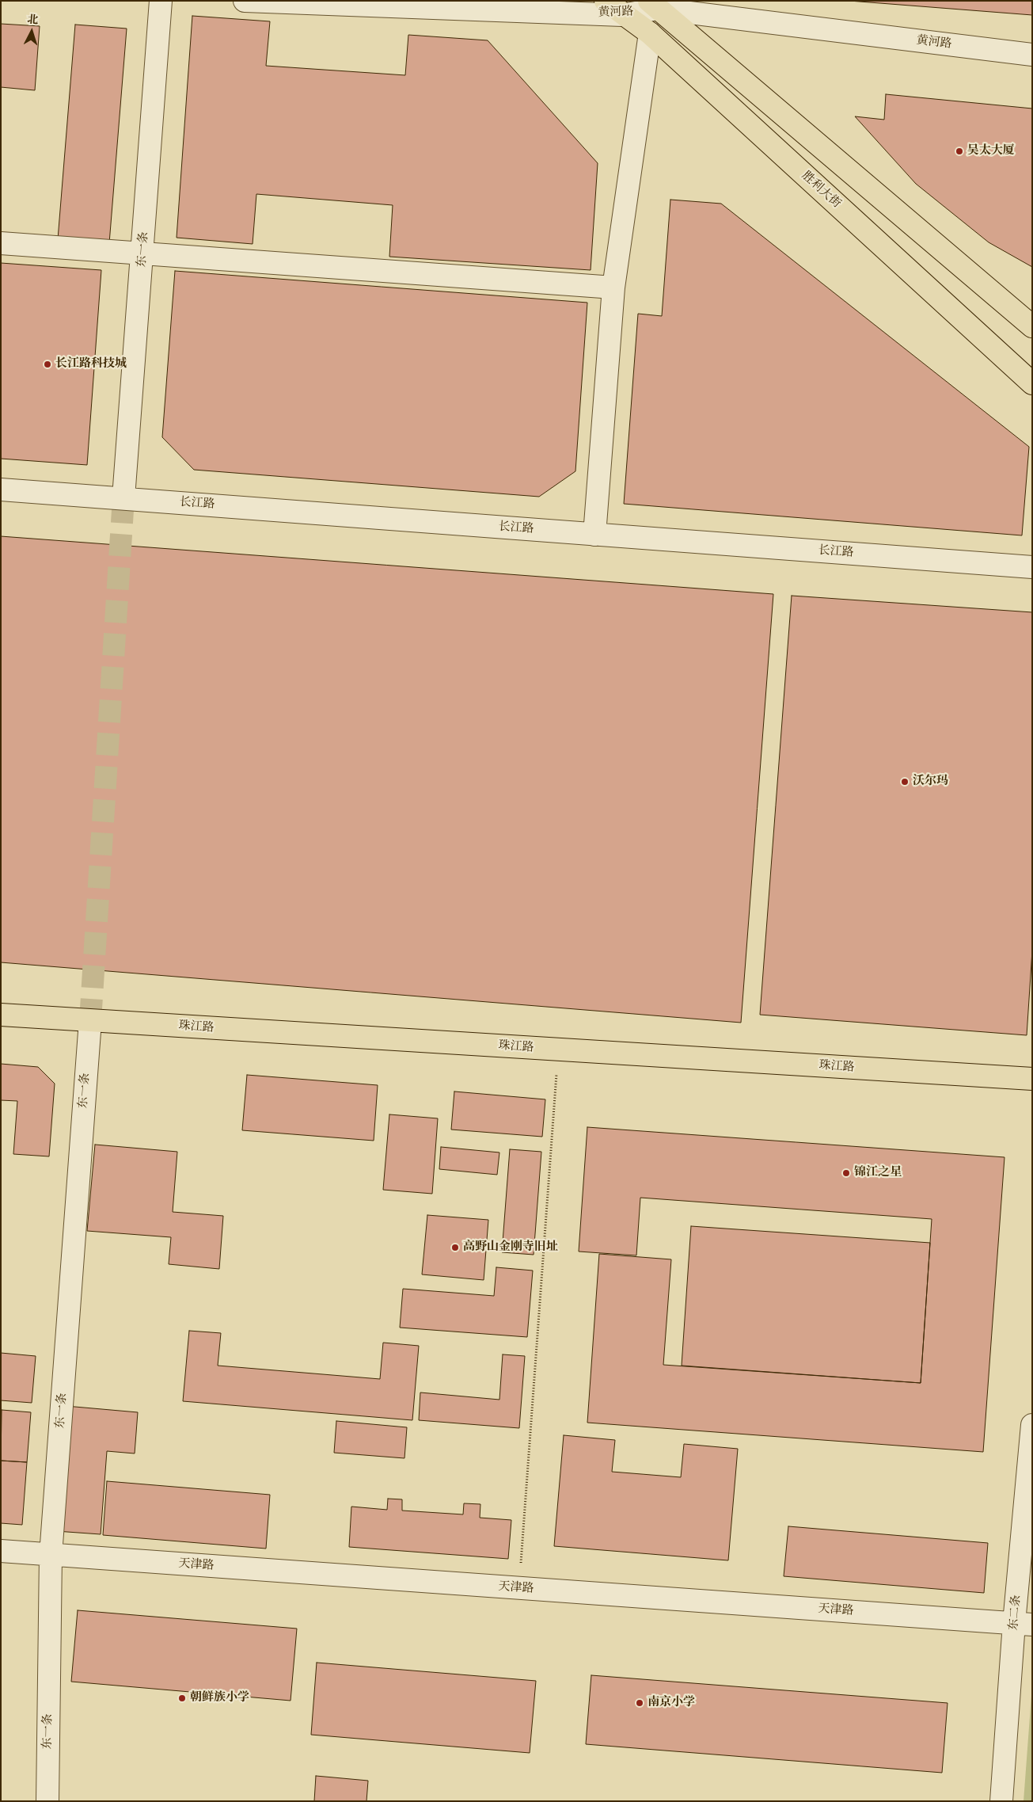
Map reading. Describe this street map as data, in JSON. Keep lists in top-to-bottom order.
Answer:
{
  "streets": {
    "main road": ["胜利大街", "珠江路"],
    "street": [
      "黄河路",
      "东一条",
      "长江路",
      "天津路",
      "东二条"
    ]
  },
  "crossings": [
    ["黄河路", "胜利大街"],
    ["东一条", "长江路"],
    ["东一条", "珠江路"],
    ["东一条", "天津路"],
    ["天津路", "东二条"]
  ],
  "places": [
    "吴太大厦",
    "长江路科技城",
    "沃尔玛",
    "锦江之星",
    "高野山金刚寺旧址",
    "朝鲜族小学",
    "南京小学"
  ],
  "north": "top"
}
